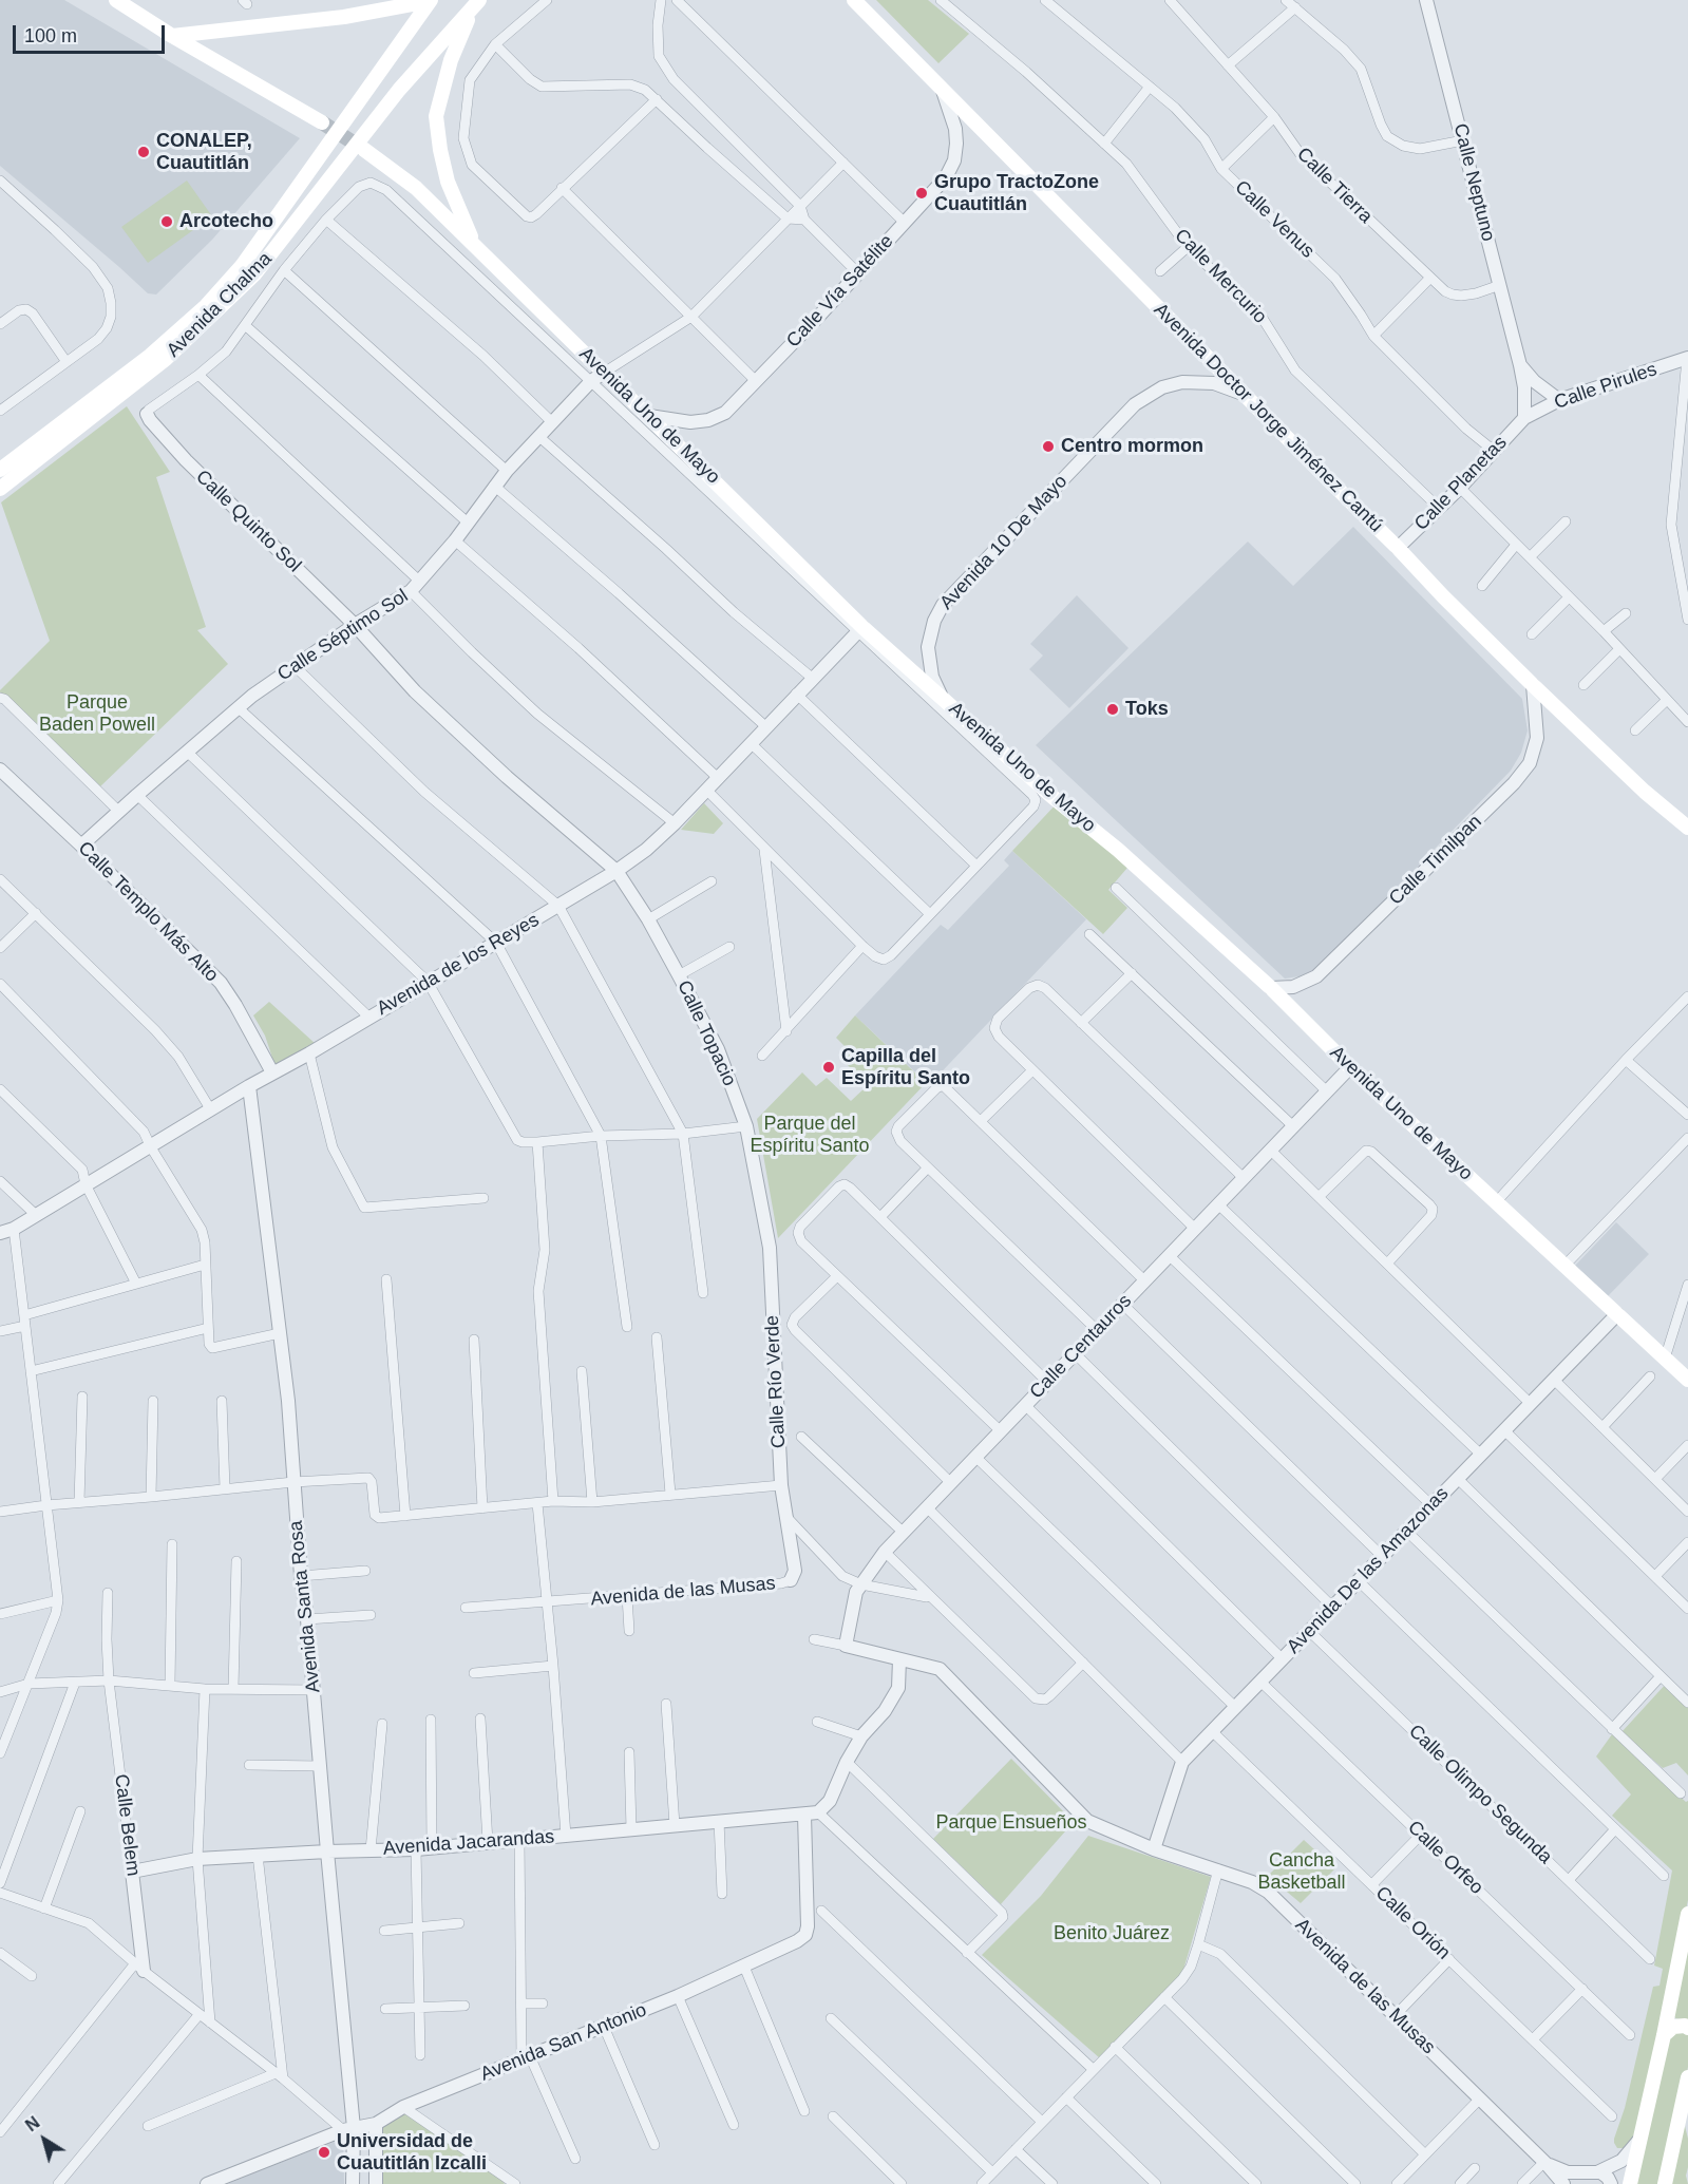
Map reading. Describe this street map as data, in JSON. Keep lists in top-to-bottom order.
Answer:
{
  "streets": {
    "main road": ["Avenida Chalma", "Avenida Uno de Mayo", "Avenida Doctor Jorge Jiménez Cantú"],
    "street": [
      "Calle Neptuno",
      "Calle Tierra",
      "Calle Venus",
      "Calle Mercurio",
      "Calle Vía Satélite",
      "Calle Pirules",
      "Calle Planetas",
      "Calle Quinto Sol",
      "Avenida 10 De Mayo",
      "Calle Séptimo Sol",
      "Calle Timilpan",
      "Calle Templo Más Alto",
      "Avenida de los Reyes",
      "Calle Topacio",
      "Calle Centauros",
      "Calle Río Verde",
      "Avenida De las Amazonas",
      "Avenida de las Musas",
      "Avenida Santa Rosa",
      "Calle Olimpo Segunda",
      "Calle Belem",
      "Avenida Jacarandas",
      "Calle Orfeo",
      "Calle Orión",
      "Avenida San Antonio"
    ]
  },
  "crossings": [
    ["Calle Neptuno", "Calle Tierra"],
    ["Calle Neptuno", "Calle Pirules"],
    ["Calle Neptuno", "Calle Planetas"],
    ["Calle Venus", "Calle Planetas"],
    ["Calle Mercurio", "Calle Planetas"],
    ["Calle Vía Satélite", "Avenida Uno de Mayo"],
    ["Calle Vía Satélite", "Avenida Doctor Jorge Jiménez Cantú"],
    ["Calle Pirules", "Calle Planetas"],
    ["Avenida Uno de Mayo", "Avenida 10 De Mayo"],
    ["Avenida Uno de Mayo", "Calle Séptimo Sol"],
    ["Avenida Uno de Mayo", "Calle Timilpan"],
    ["Avenida Uno de Mayo", "Avenida de los Reyes"],
    ["Avenida Uno de Mayo", "Calle Centauros"],
    ["Avenida Uno de Mayo", "Avenida De las Amazonas"],
    ["Avenida Doctor Jorge Jiménez Cantú", "Calle Planetas"],
    ["Avenida Doctor Jorge Jiménez Cantú", "Avenida 10 De Mayo"],
    ["Avenida Doctor Jorge Jiménez Cantú", "Calle Timilpan"],
    ["Calle Quinto Sol", "Calle Séptimo Sol"],
    ["Calle Quinto Sol", "Avenida de los Reyes"],
    ["Calle Quinto Sol", "Calle Topacio"],
    ["Calle Séptimo Sol", "Calle Templo Más Alto"],
    ["Calle Templo Más Alto", "Avenida de los Reyes"],
    ["Avenida de los Reyes", "Calle Topacio"],
    ["Avenida de los Reyes", "Avenida Santa Rosa"],
    ["Calle Topacio", "Calle Río Verde"],
    ["Calle Centauros", "Avenida de las Musas"],
    ["Calle Río Verde", "Avenida de las Musas"],
    ["Avenida De las Amazonas", "Avenida de las Musas"],
    ["Avenida De las Amazonas", "Calle Olimpo Segunda"],
    ["Avenida De las Amazonas", "Calle Orfeo"],
    ["Avenida De las Amazonas", "Calle Orión"],
    ["Avenida Santa Rosa", "Avenida Jacarandas"],
    ["Avenida Santa Rosa", "Avenida San Antonio"],
    ["Calle Belem", "Avenida Jacarandas"],
    ["Avenida Jacarandas", "Avenida San Antonio"]
  ],
  "parks": [
    "Parque Baden Powell",
    "Parque del Espíritu Santo",
    "Parque Ensueños",
    "Cancha Basketball",
    "Benito Juárez"
  ],
  "places": [
    "CONALEP, Cuautitlán",
    "Grupo TractoZone Cuautitlán",
    "Arcotecho",
    "Centro mormon",
    "Toks",
    "Capilla del Espíritu Santo",
    "Universidad de Cuautitlán Izcalli"
  ],
  "scale_bar": "100 m",
  "north": "top left"
}
